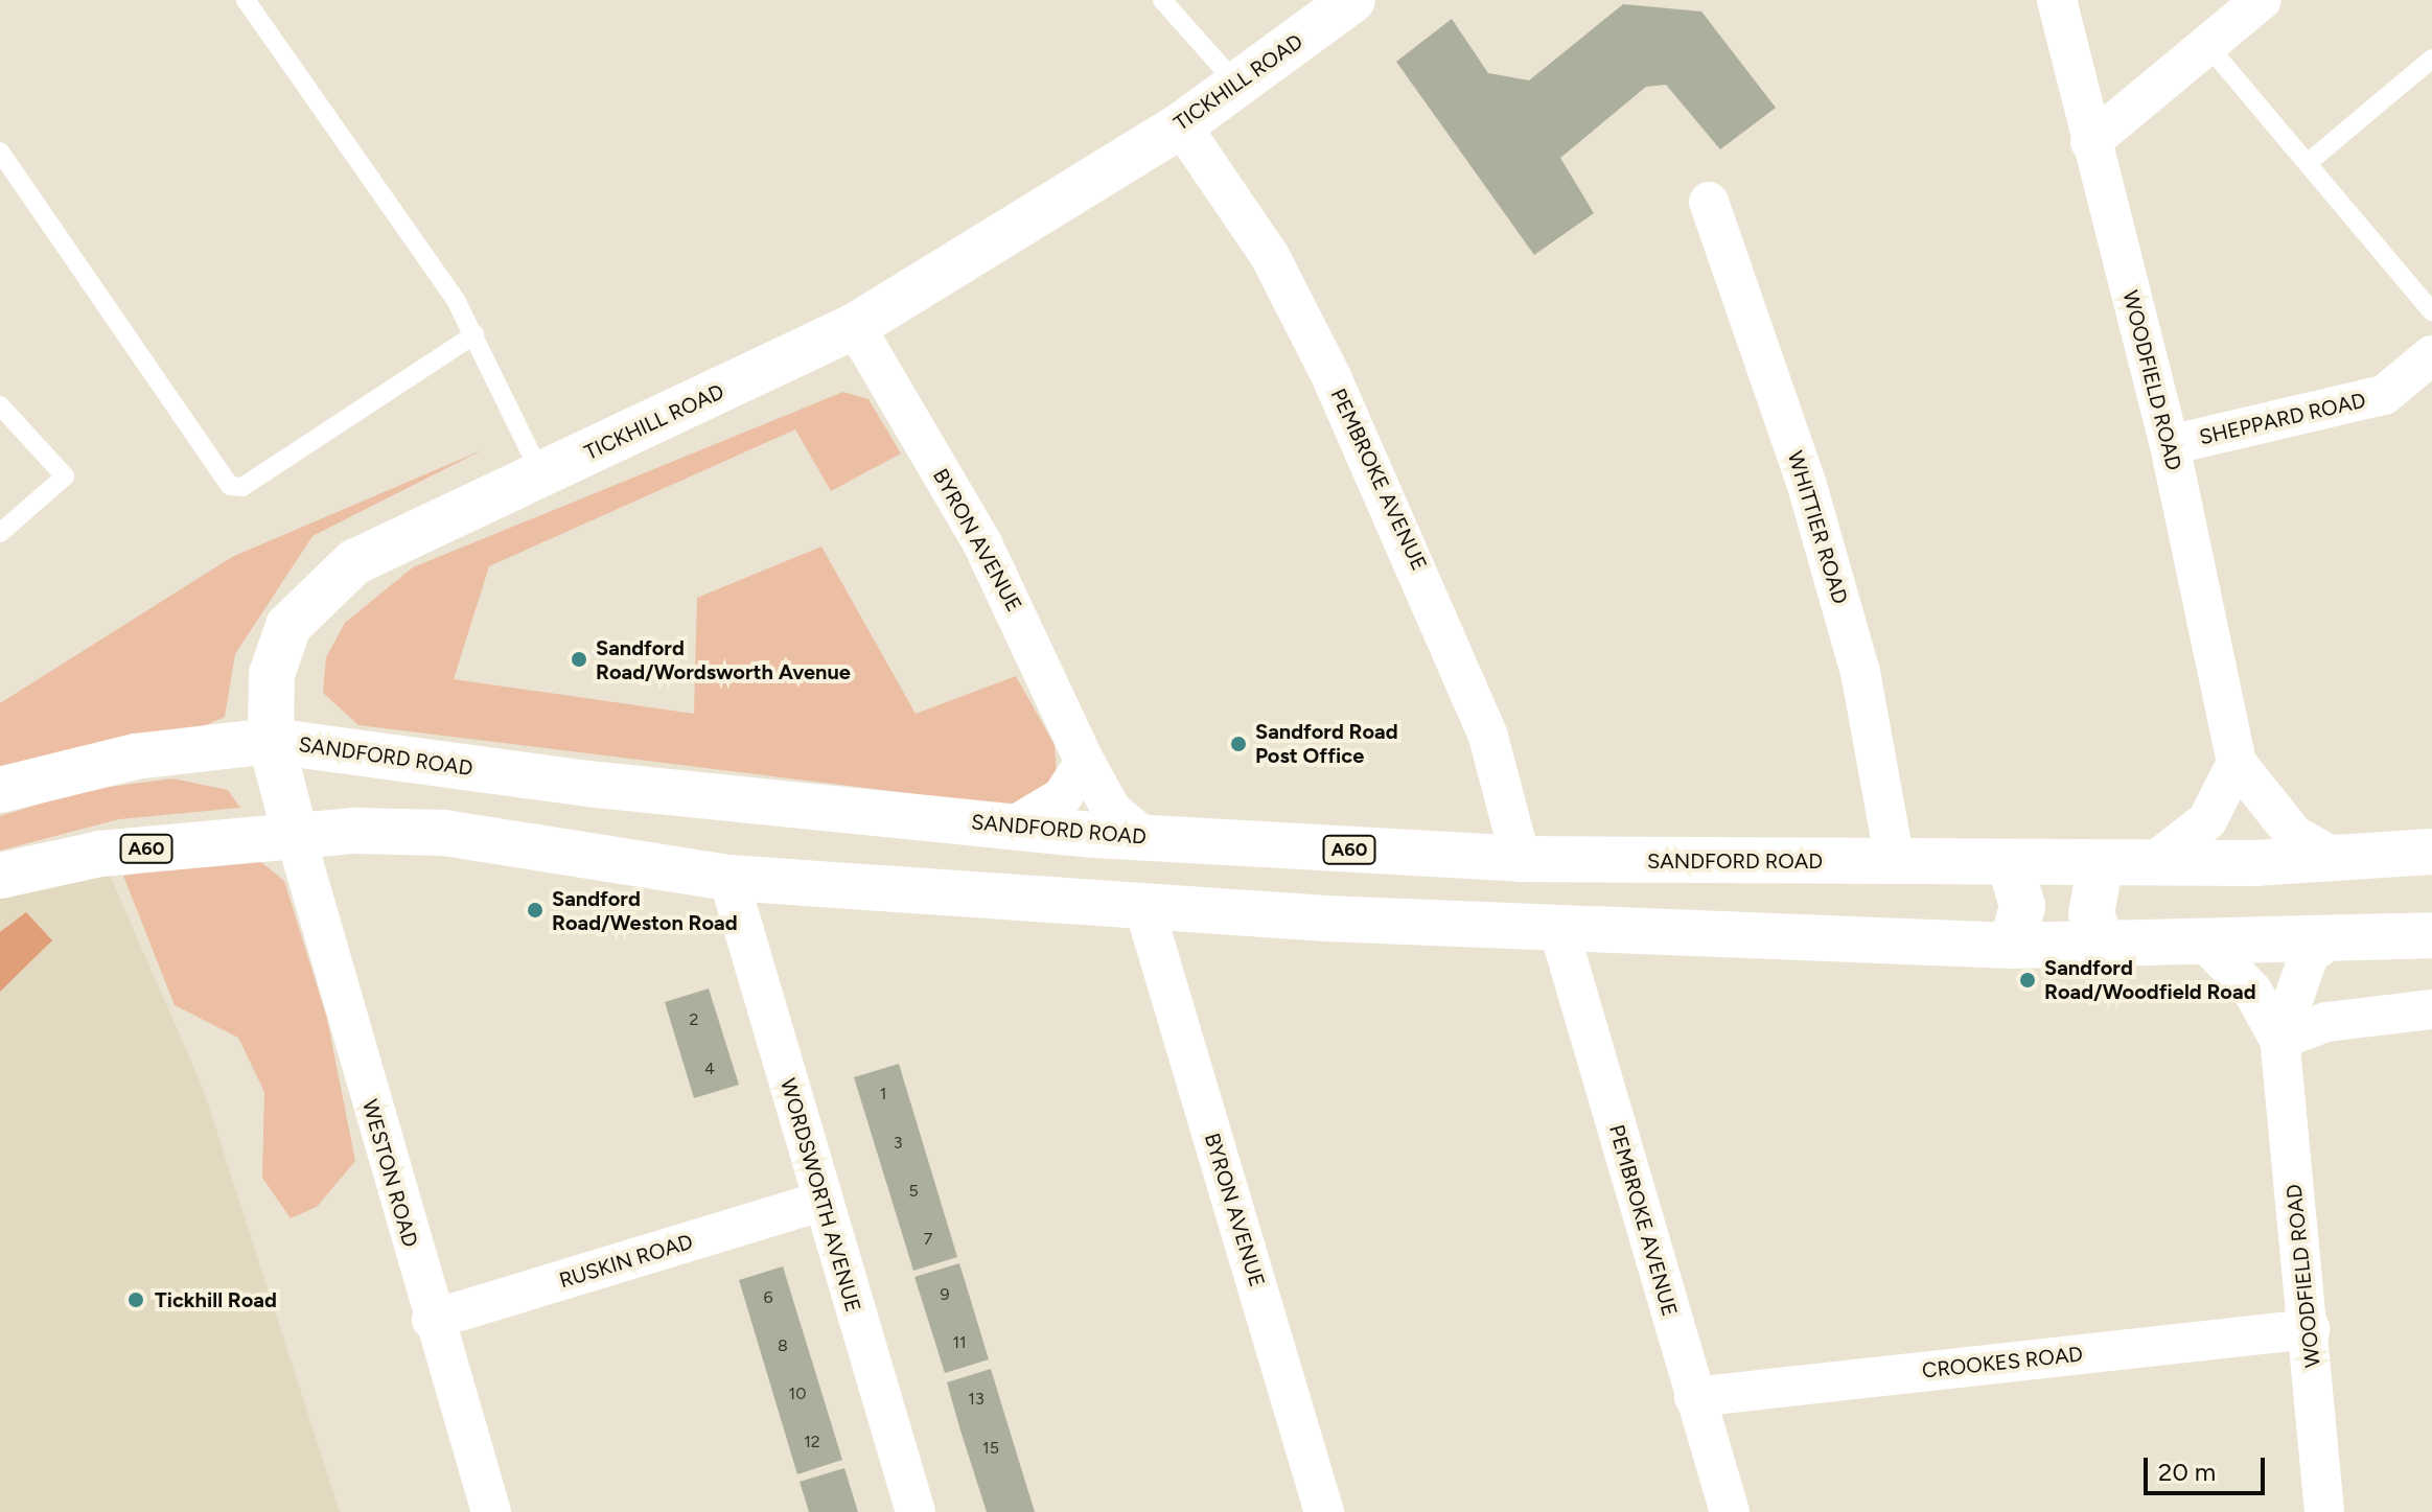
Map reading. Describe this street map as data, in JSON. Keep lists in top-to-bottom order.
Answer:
{
  "streets": {
    "main road": ["TICKHILL ROAD", "SANDFORD ROAD", "A60"],
    "street": [
      "WOODFIELD ROAD",
      "SHEPPARD ROAD",
      "PEMBROKE AVENUE",
      "WHITTIER ROAD",
      "BYRON AVENUE",
      "WESTON ROAD",
      "WORDSWORTH AVENUE",
      "RUSKIN ROAD",
      "CROOKES ROAD"
    ]
  },
  "crossings": [
    ["TICKHILL ROAD", "PEMBROKE AVENUE"],
    ["TICKHILL ROAD", "BYRON AVENUE"],
    ["TICKHILL ROAD", "SANDFORD ROAD"],
    ["TICKHILL ROAD", "A60"],
    ["WOODFIELD ROAD", "SHEPPARD ROAD"],
    ["WOODFIELD ROAD", "SANDFORD ROAD"],
    ["WOODFIELD ROAD", "A60"],
    ["WOODFIELD ROAD", "CROOKES ROAD"],
    ["PEMBROKE AVENUE", "SANDFORD ROAD"],
    ["PEMBROKE AVENUE", "A60"],
    ["PEMBROKE AVENUE", "CROOKES ROAD"],
    ["WHITTIER ROAD", "SANDFORD ROAD"],
    ["BYRON AVENUE", "SANDFORD ROAD"],
    ["BYRON AVENUE", "A60"],
    ["SANDFORD ROAD", "A60"],
    ["SANDFORD ROAD", "WESTON ROAD"],
    ["A60", "WESTON ROAD"],
    ["A60", "WORDSWORTH AVENUE"],
    ["WESTON ROAD", "RUSKIN ROAD"],
    ["WORDSWORTH AVENUE", "RUSKIN ROAD"]
  ],
  "places": [
    "Sandford Road/Wordsworth Avenue",
    "Sandford Road Post Office",
    "Sandford Road/Weston Road",
    "Sandford Road/Woodfield Road",
    "Tickhill Road"
  ],
  "house_numbers": [
    "2",
    "4",
    "1",
    "3",
    "5",
    "7",
    "9",
    "6",
    "11",
    "8",
    "10",
    "13",
    "12",
    "15"
  ],
  "scale_bar": "20 m"
}
